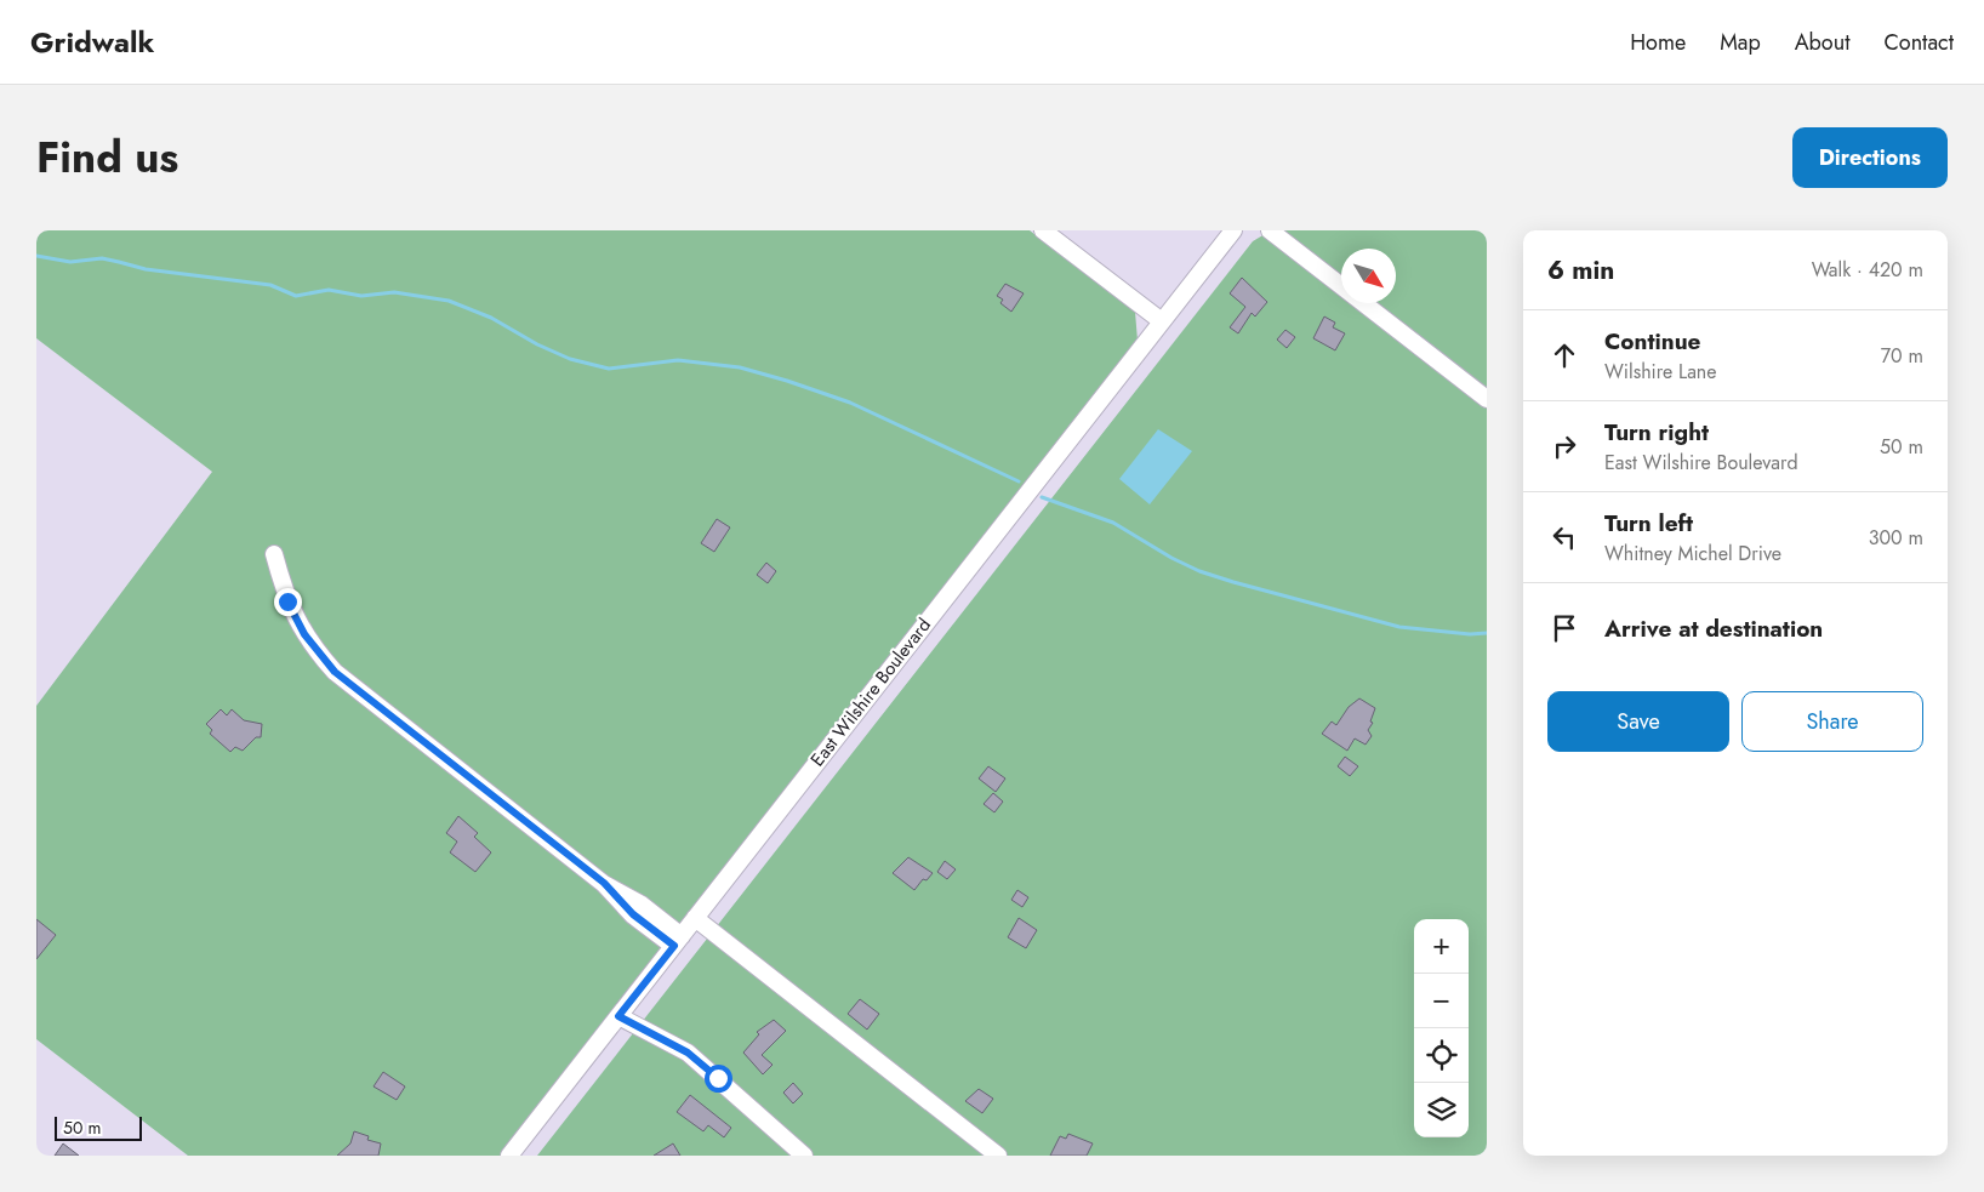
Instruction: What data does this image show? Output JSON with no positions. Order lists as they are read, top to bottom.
{
  "streets": {
    "street": ["East Wilshire Boulevard"]
  },
  "scale_bar": "50 m",
  "north": "bottom right",
  "page": {
    "header": "Gridwalk",
    "nav": [
      "Home",
      "Map",
      "About",
      "Contact"
    ],
    "title": "Find us",
    "buttons": [
      "Directions",
      ["Save", "Share"]
    ],
    "heading": ["6 min", "Walk · 420 m"],
    "list": [
      ["Continue", "Wilshire Lane", "70 m"],
      ["Turn right", "East Wilshire Boulevard", "50 m"],
      ["Turn left", "Whitney Michel Drive", "300 m"],
      "Arrive at destination"
    ],
    "map_buttons": ["+", "−"],
    "scale": "50 m"
  }
}
